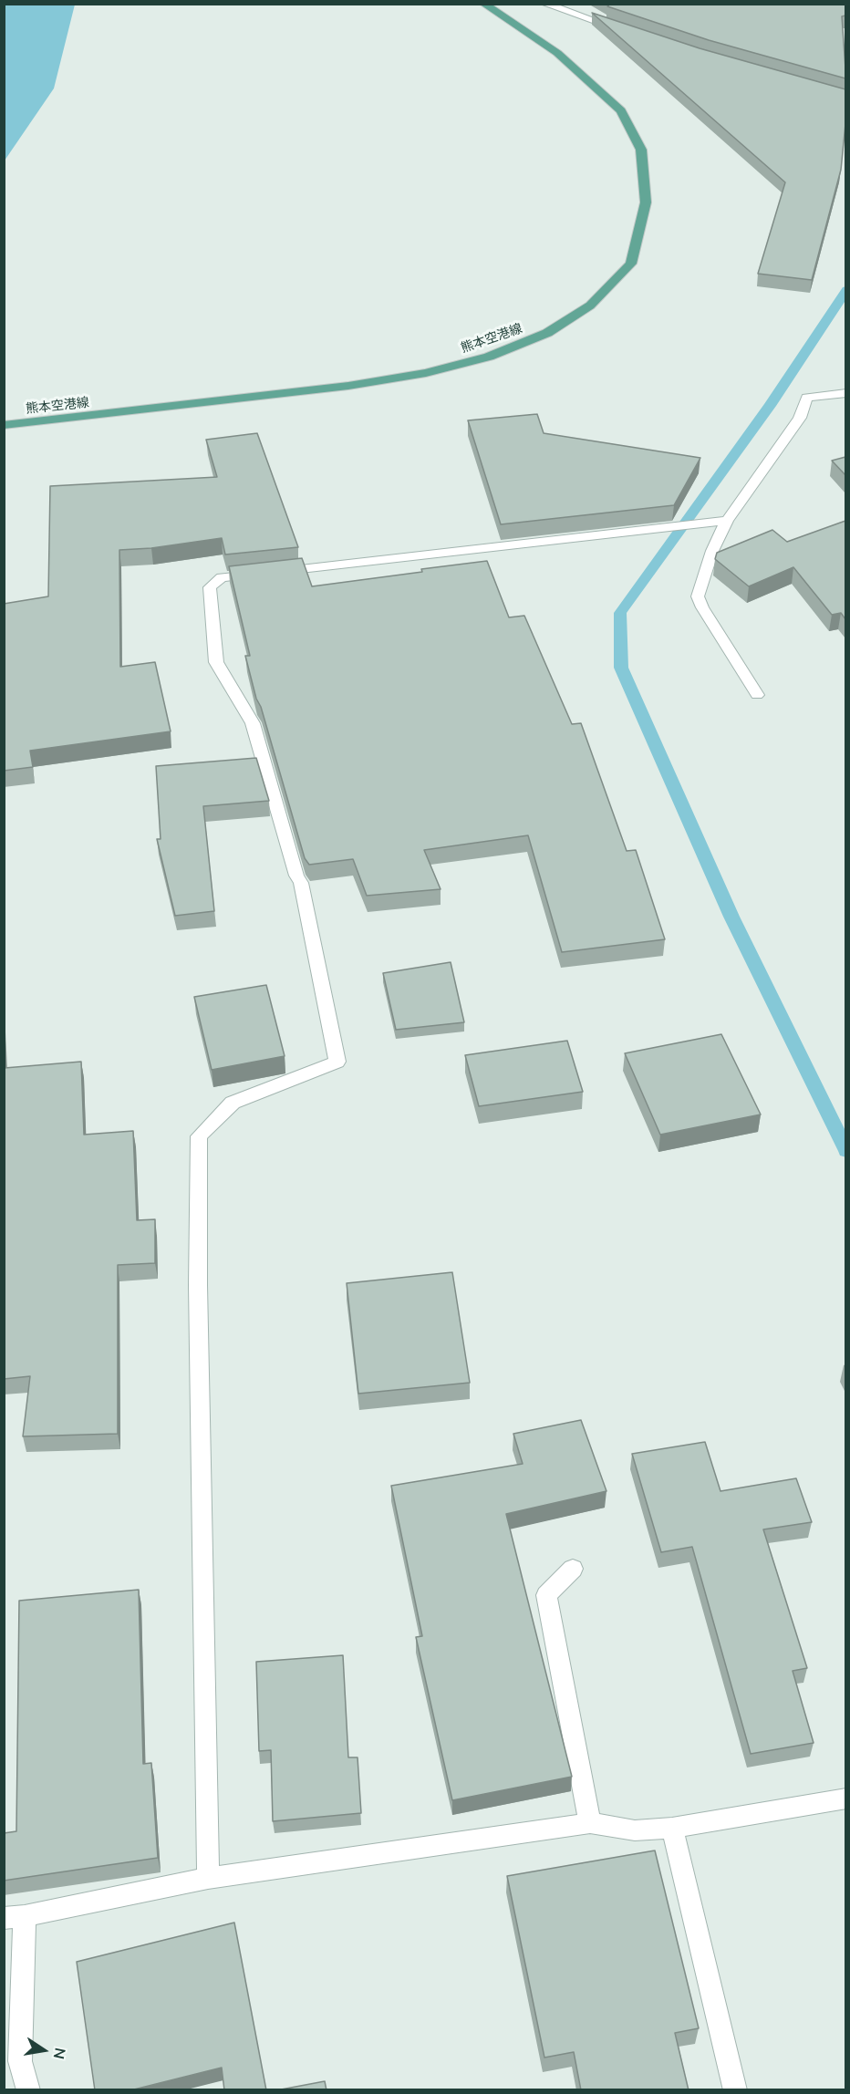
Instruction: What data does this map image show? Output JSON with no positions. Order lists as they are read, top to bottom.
{
  "streets": {
    "main road": ["熊本空港線"]
  },
  "north": "right"
}
